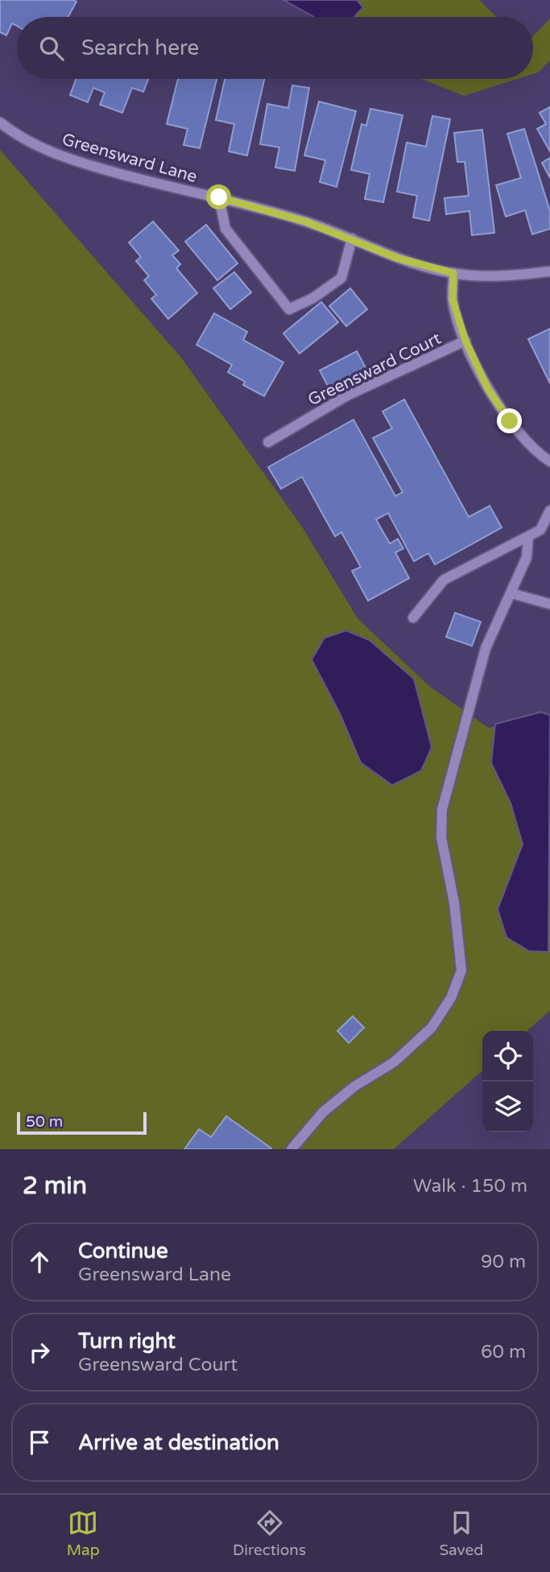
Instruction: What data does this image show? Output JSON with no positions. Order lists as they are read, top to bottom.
{
  "streets": {
    "street": ["Greensward Lane", "Greensward Court"]
  },
  "crossings": [
    ["Greensward Lane", "Greensward Court"]
  ],
  "scale_bar": "50 m",
  "page": {
    "search": "Search here",
    "scale": "50 m",
    "heading": ["2 min", "Walk · 150 m"],
    "list": [
      ["Continue", "Greensward Lane", "90 m"],
      ["Turn right", "Greensward Court", "60 m"],
      "Arrive at destination"
    ],
    "nav": ["Map", "Directions", "Saved"]
  }
}
